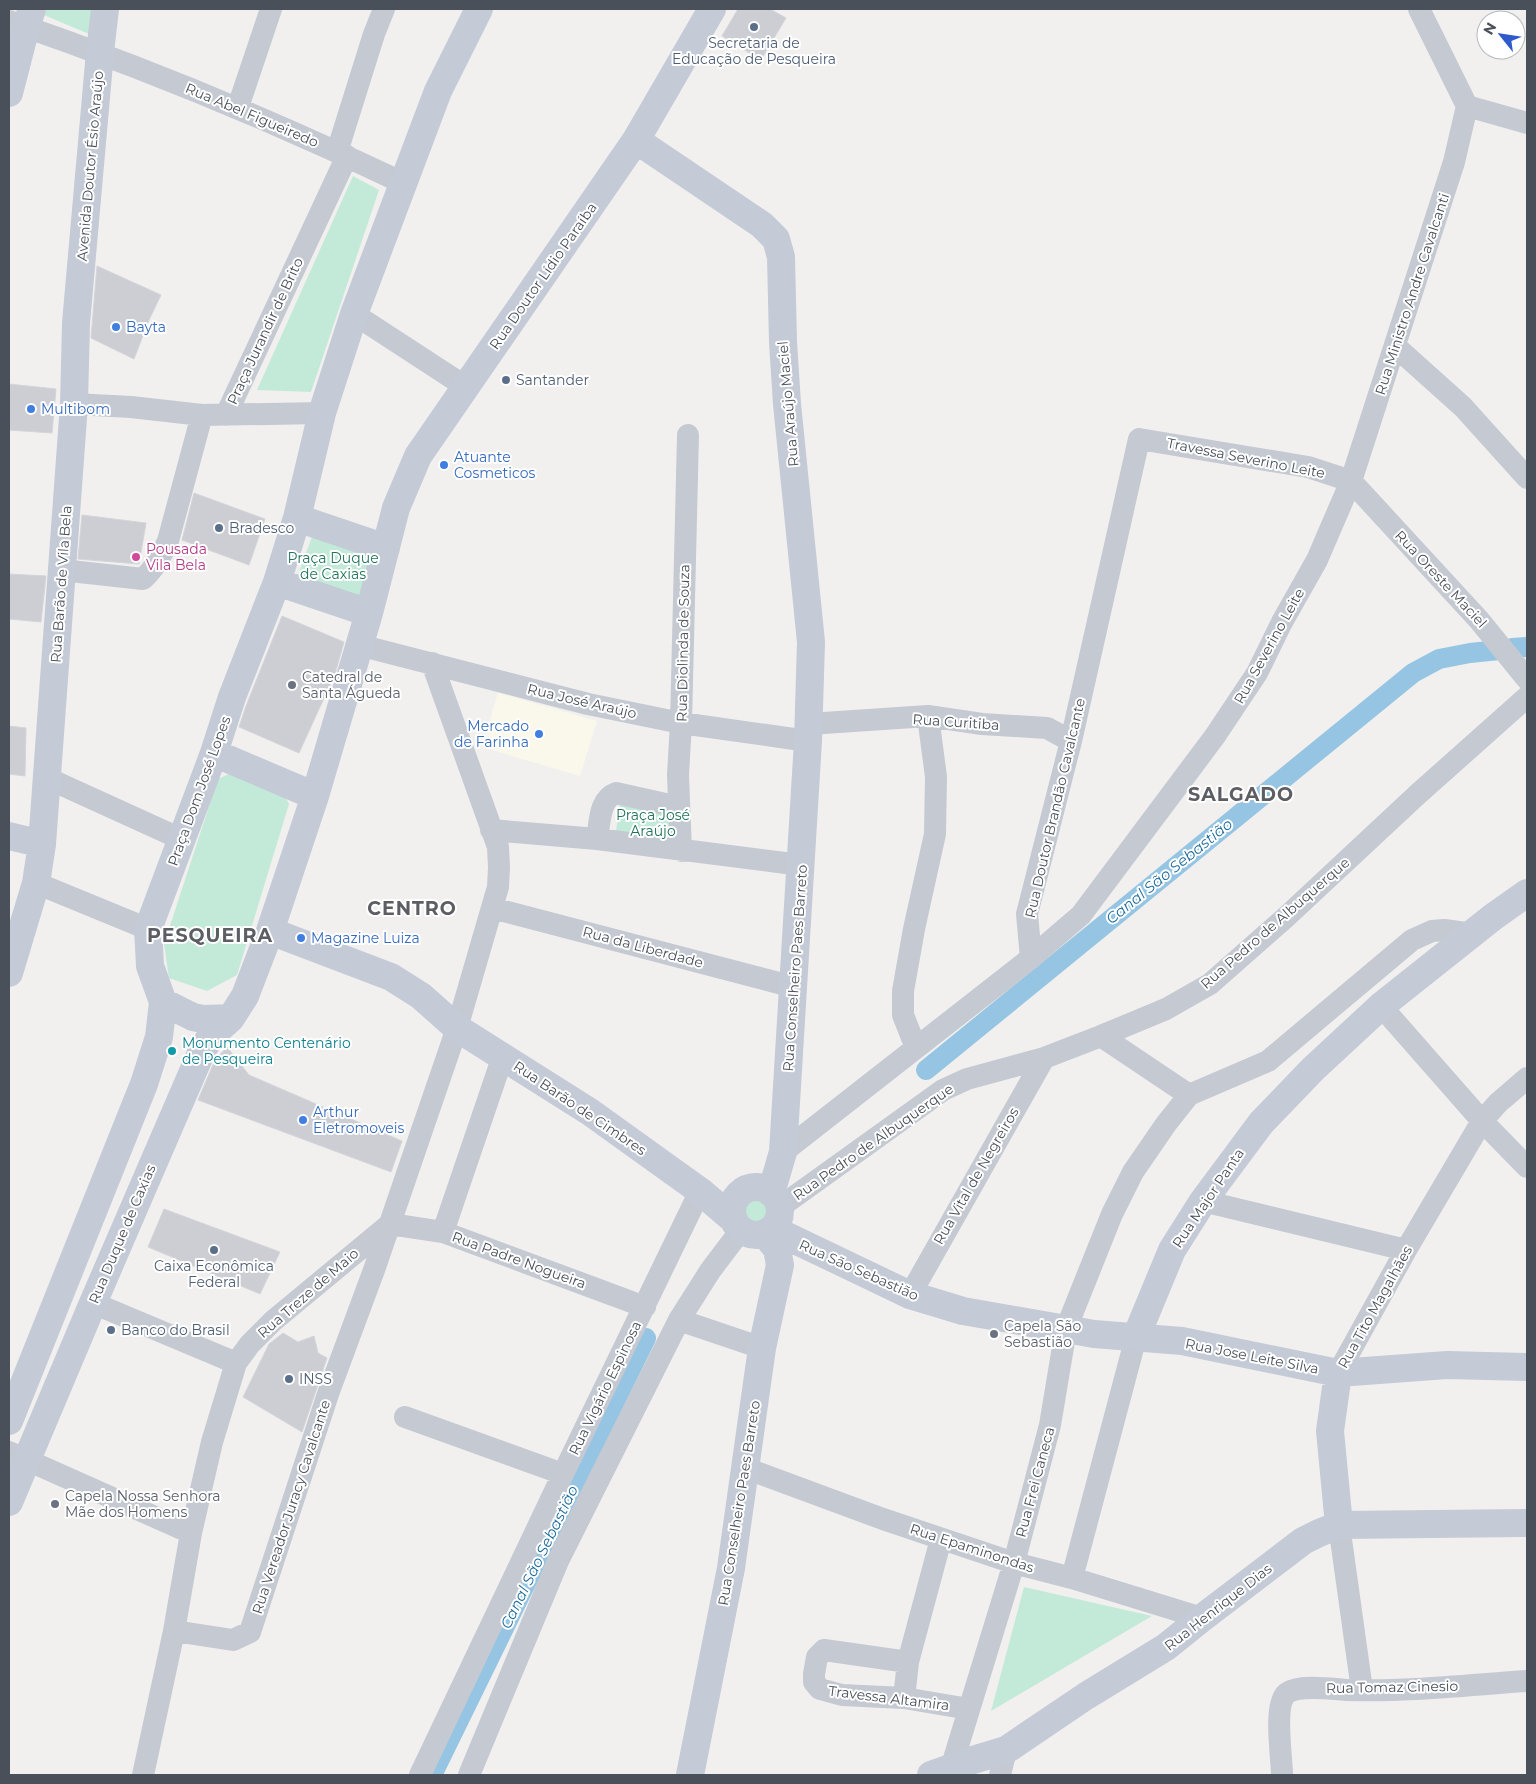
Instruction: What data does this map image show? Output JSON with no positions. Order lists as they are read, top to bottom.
{
  "streets": {
    "main road": [
      "Avenida Doutor Ésio Araújo",
      "Rua Doutor Lídio Paraíba",
      "Rua Araújo Maciel",
      "Rua Barão de Vila Bela",
      "Praça Dom José Lopes",
      "Rua Conselheiro Paes Barreto",
      "Rua Barão de Cimbres",
      "Rua Major Panta",
      "Rua Duque de Caxias",
      "Rua São Sebastião",
      "Rua Tito Magalhães",
      "Rua Jose Leite Silva",
      "Rua Henrique Dias"
    ],
    "street": [
      "Rua Abel Figueiredo",
      "Rua Ministro Andre Cavalcanti",
      "Praça Jurandir de Brito",
      "Travessa Severino Leite",
      "Rua Oreste Maciel",
      "Rua Diolinda de Souza",
      "Rua Severino Leite",
      "Rua José Araújo",
      "Rua Curitiba",
      "Rua Doutor Brandão Cavalcante",
      "Rua Pedro de Albuquerque",
      "Rua da Liberdade",
      "Rua Vital de Negreiros",
      "Rua Padre Nogueira",
      "Rua Treze de Maio",
      "Rua Vigário Espinosa",
      "Rua Frei Caneca",
      "Rua Vereador Juracy Cavalcante",
      "Rua Epaminondas",
      "Rua Tomaz Cinesio",
      "Travessa Altamira"
    ]
  },
  "crossings": [
    ["Rua Abel Figueiredo", "Avenida Doutor Ésio Araújo"],
    ["Rua Abel Figueiredo", "Praça Jurandir de Brito"],
    ["Avenida Doutor Ésio Araújo", "Rua Barão de Vila Bela"],
    ["Rua Doutor Lídio Paraíba", "Rua Araújo Maciel"],
    ["Rua Ministro Andre Cavalcanti", "Travessa Severino Leite"],
    ["Rua Ministro Andre Cavalcanti", "Rua Oreste Maciel"],
    ["Rua Ministro Andre Cavalcanti", "Rua Severino Leite"],
    ["Praça Jurandir de Brito", "Praça Dom José Lopes"],
    ["Rua Araújo Maciel", "Rua José Araújo"],
    ["Rua Araújo Maciel", "Rua Curitiba"],
    ["Rua Araújo Maciel", "Rua Conselheiro Paes Barreto"],
    ["Travessa Severino Leite", "Rua Oreste Maciel"],
    ["Travessa Severino Leite", "Rua Severino Leite"],
    ["Travessa Severino Leite", "Rua Doutor Brandão Cavalcante"],
    ["Rua Oreste Maciel", "Rua Severino Leite"],
    ["Rua Diolinda de Souza", "Rua José Araújo"],
    ["Rua Severino Leite", "Rua Doutor Brandão Cavalcante"],
    ["Rua José Araújo", "Rua Curitiba"],
    ["Rua José Araújo", "Rua Conselheiro Paes Barreto"],
    ["Rua José Araújo", "Rua Vereador Juracy Cavalcante"],
    ["Rua Curitiba", "Rua Doutor Brandão Cavalcante"],
    ["Rua Curitiba", "Rua Conselheiro Paes Barreto"],
    ["Rua Pedro de Albuquerque", "Rua Conselheiro Paes Barreto"],
    ["Rua Pedro de Albuquerque", "Rua Barão de Cimbres"],
    ["Rua Pedro de Albuquerque", "Rua Vital de Negreiros"],
    ["Rua Pedro de Albuquerque", "Rua São Sebastião"],
    ["Rua da Liberdade", "Rua Conselheiro Paes Barreto"],
    ["Rua da Liberdade", "Rua Vereador Juracy Cavalcante"],
    ["Rua Conselheiro Paes Barreto", "Rua Barão de Cimbres"],
    ["Rua Conselheiro Paes Barreto", "Rua São Sebastião"],
    ["Rua Conselheiro Paes Barreto", "Rua Epaminondas"],
    ["Rua Barão de Cimbres", "Rua São Sebastião"],
    ["Rua Barão de Cimbres", "Rua Vigário Espinosa"],
    ["Rua Barão de Cimbres", "Rua Vereador Juracy Cavalcante"],
    ["Rua Vital de Negreiros", "Rua São Sebastião"],
    ["Rua Major Panta", "Rua Jose Leite Silva"],
    ["Rua Major Panta", "Rua Epaminondas"],
    ["Rua Padre Nogueira", "Rua Treze de Maio"],
    ["Rua Padre Nogueira", "Rua Vigário Espinosa"],
    ["Rua Padre Nogueira", "Rua Vereador Juracy Cavalcante"],
    ["Rua São Sebastião", "Rua Jose Leite Silva"],
    ["Rua São Sebastião", "Rua Vigário Espinosa"],
    ["Rua São Sebastião", "Rua Frei Caneca"],
    ["Rua Treze de Maio", "Rua Vereador Juracy Cavalcante"],
    ["Rua Tito Magalhães", "Rua Jose Leite Silva"],
    ["Rua Tito Magalhães", "Rua Henrique Dias"],
    ["Rua Tito Magalhães", "Rua Tomaz Cinesio"],
    ["Rua Jose Leite Silva", "Rua Frei Caneca"],
    ["Rua Frei Caneca", "Rua Epaminondas"],
    ["Rua Frei Caneca", "Rua Henrique Dias"],
    ["Rua Frei Caneca", "Travessa Altamira"],
    ["Rua Epaminondas", "Rua Henrique Dias"]
  ],
  "districts": ["SALGADO", "CENTRO", "PESQUEIRA"],
  "water": ["Canal São Sebastião"],
  "parks": ["Praça Duque de Caxias", "Praça José Araújo"],
  "places": [
    "Secretaria de Educação de Pesqueira",
    "Bayta",
    "Santander",
    "Multibom",
    "Atuante Cosmeticos",
    "Bradesco",
    "Pousada Vila Bela",
    "Catedral de Santa Águeda",
    "Mercado de Farinha",
    "Magazine Luiza",
    "Monumento Centenário de Pesqueira",
    "Arthur Eletromoveis",
    "Caixa Econômica Federal",
    "Banco do Brasil",
    "Capela São Sebastião",
    "INSS",
    "Capela Nossa Senhora Mãe dos Homens"
  ],
  "north": "top left"
}
